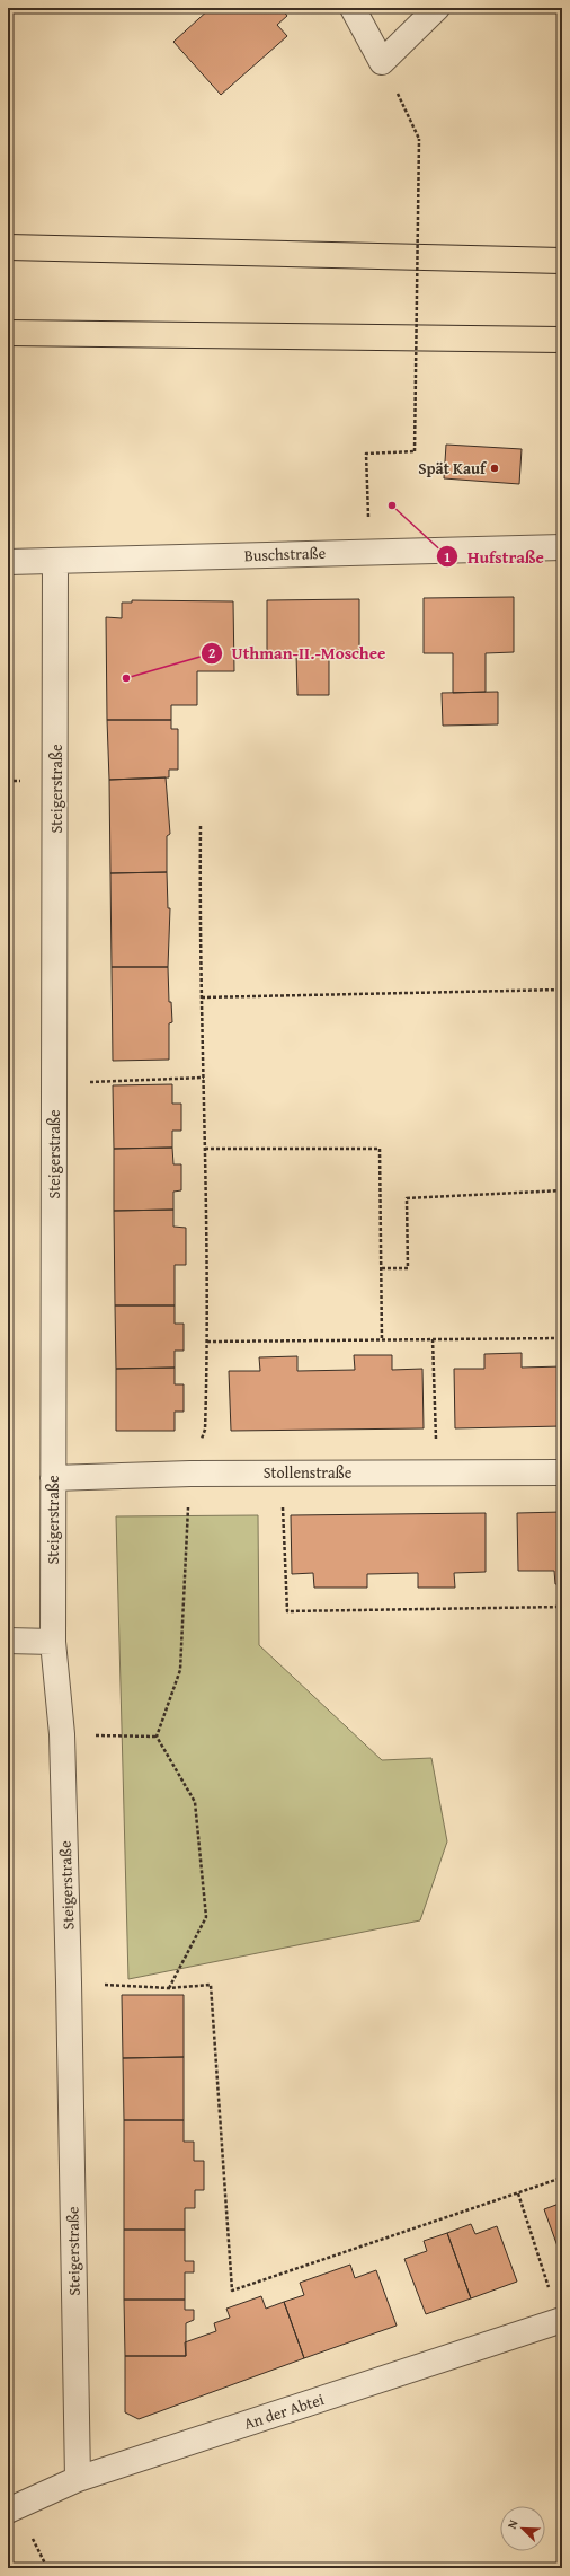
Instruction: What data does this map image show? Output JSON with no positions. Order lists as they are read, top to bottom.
{
  "streets": {
    "street": [
      "Buschstraße",
      "Steigerstraße",
      "Stollenstraße",
      "An der Abtei"
    ]
  },
  "crossings": [
    ["Buschstraße", "Steigerstraße"],
    ["Steigerstraße", "Stollenstraße"],
    ["Steigerstraße", "An der Abtei"]
  ],
  "places": ["Spät Kauf", "Hufstraße", "Uthman-II.-Moschee"],
  "north": "top left"
}
